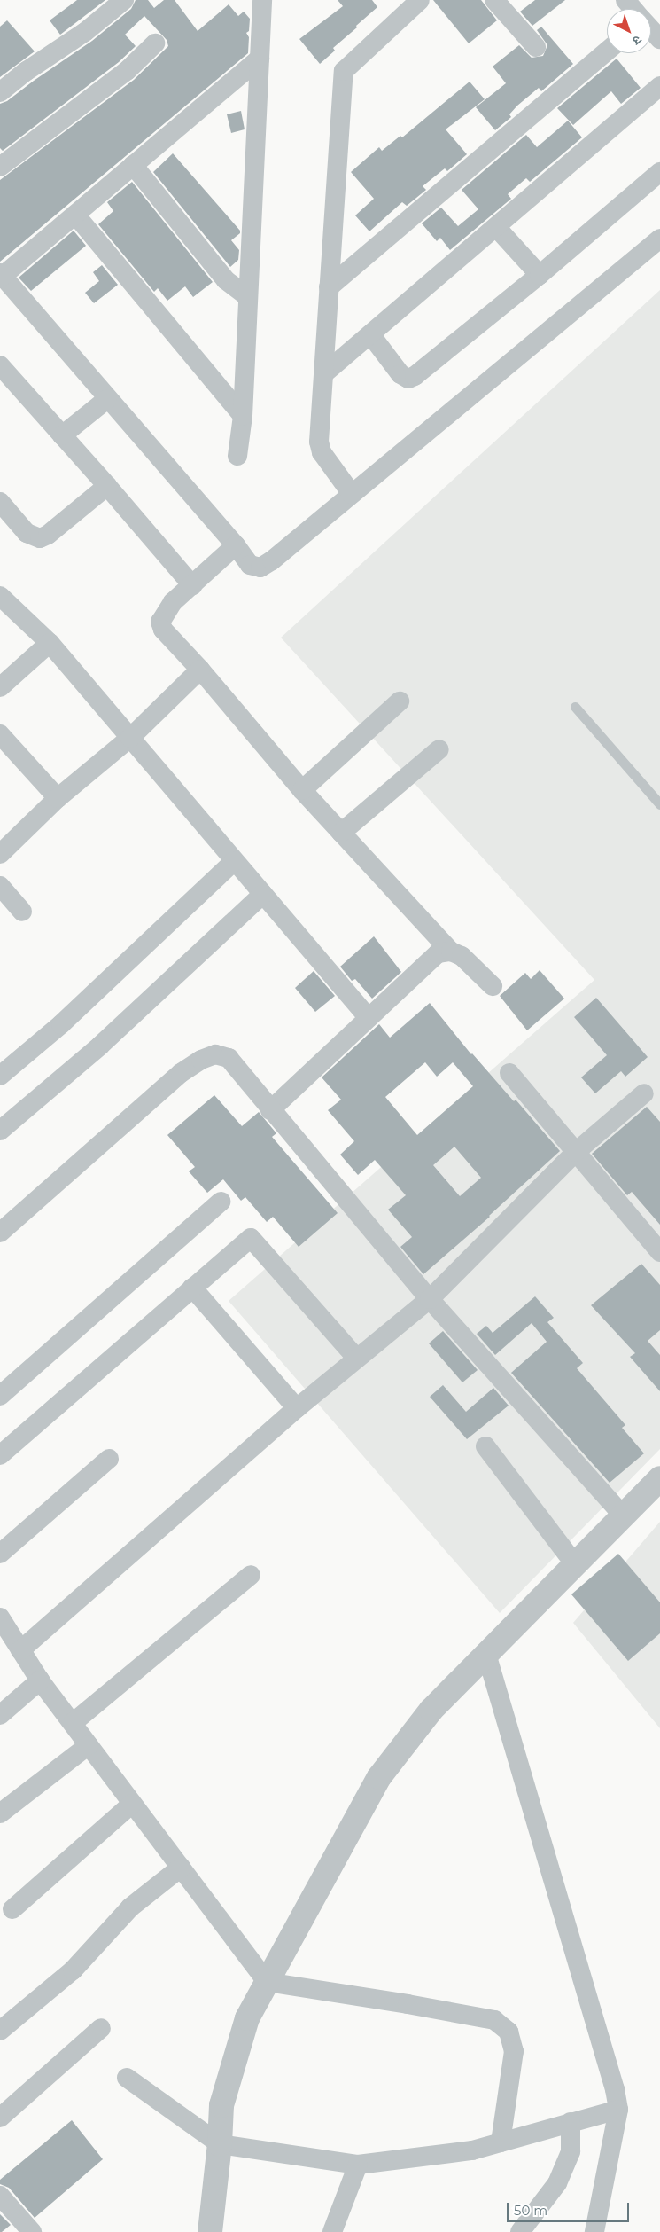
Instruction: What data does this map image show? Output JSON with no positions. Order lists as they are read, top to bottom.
{
  "scale_bar": "50 m",
  "north": "bottom right"
}
